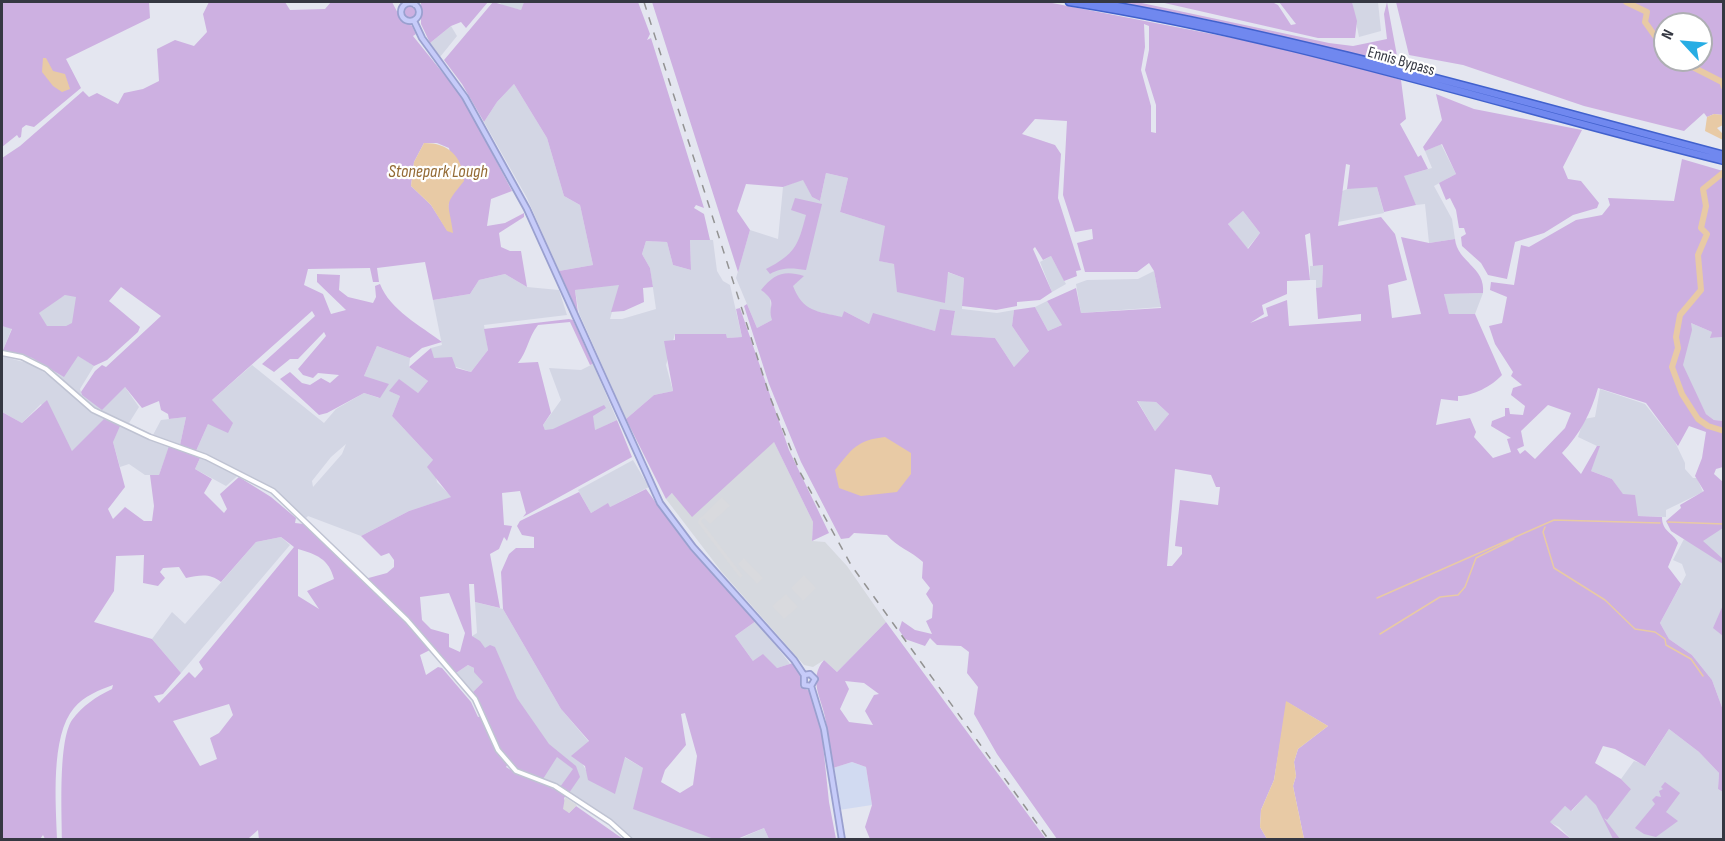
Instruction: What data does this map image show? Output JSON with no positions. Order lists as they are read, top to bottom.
{
  "streets": {
    "highway": ["Ennis Bypass"]
  },
  "water": ["Stonepark Lough"],
  "north": "top left"
}
